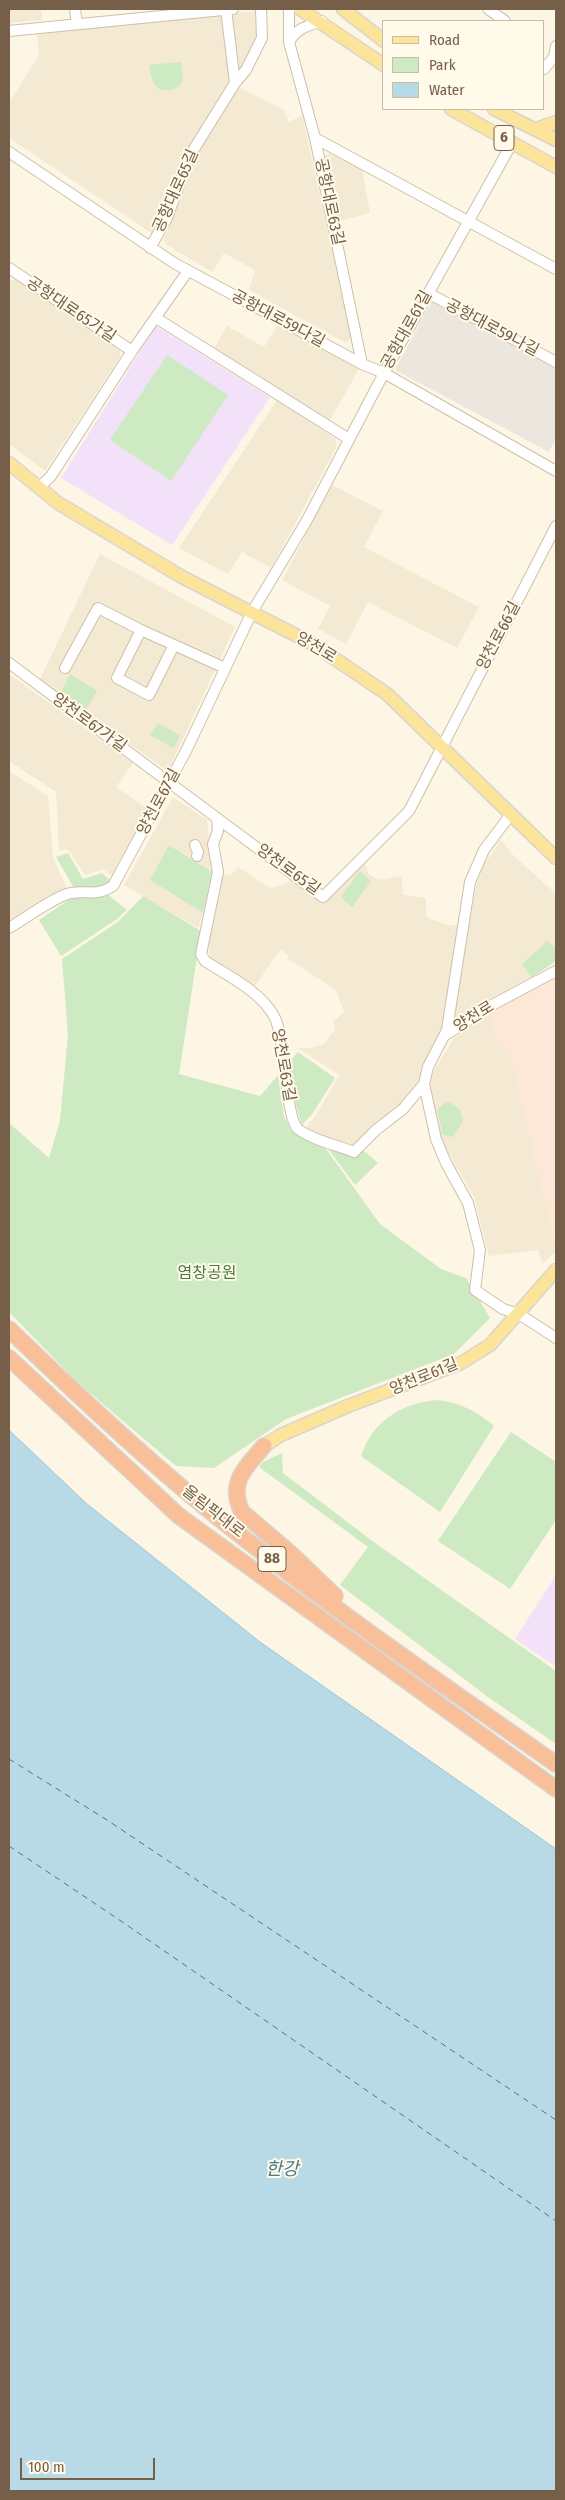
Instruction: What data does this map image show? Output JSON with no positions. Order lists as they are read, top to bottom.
{
  "streets": {
    "highway": ["올림픽대로", "88"],
    "main road": ["6", "양천로", "양천로61길"],
    "street": [
      "공항대로65길",
      "공항대로63길",
      "공항대로65가길",
      "공항대로59다길",
      "공항대로59나길",
      "공항대로61길",
      "양천로66길",
      "양천로67가길",
      "양천로67길",
      "양천로65길",
      "양천로63길"
    ]
  },
  "crossings": [
    ["6", "공항대로61길"],
    ["공항대로65길", "공항대로59다길"],
    ["공항대로63길", "공항대로59다길"],
    ["공항대로59다길", "공항대로61길"],
    ["공항대로59나길", "공항대로61길"],
    ["공항대로61길", "양천로"],
    ["공항대로61길", "양천로67길"],
    ["양천로66길", "양천로"],
    ["양천로66길", "양천로65길"],
    ["양천로", "양천로67길"],
    ["양천로", "양천로65길"],
    ["양천로", "양천로63길"],
    ["양천로67가길", "양천로67길"],
    ["양천로67가길", "양천로65길"],
    ["양천로67길", "양천로65길"],
    ["양천로65길", "양천로63길"],
    ["양천로63길", "양천로61길"]
  ],
  "water": ["한강"],
  "parks": ["염창공원"],
  "legend": ["Road", "Park", "Water"],
  "scale_bar": "100 m"
}
